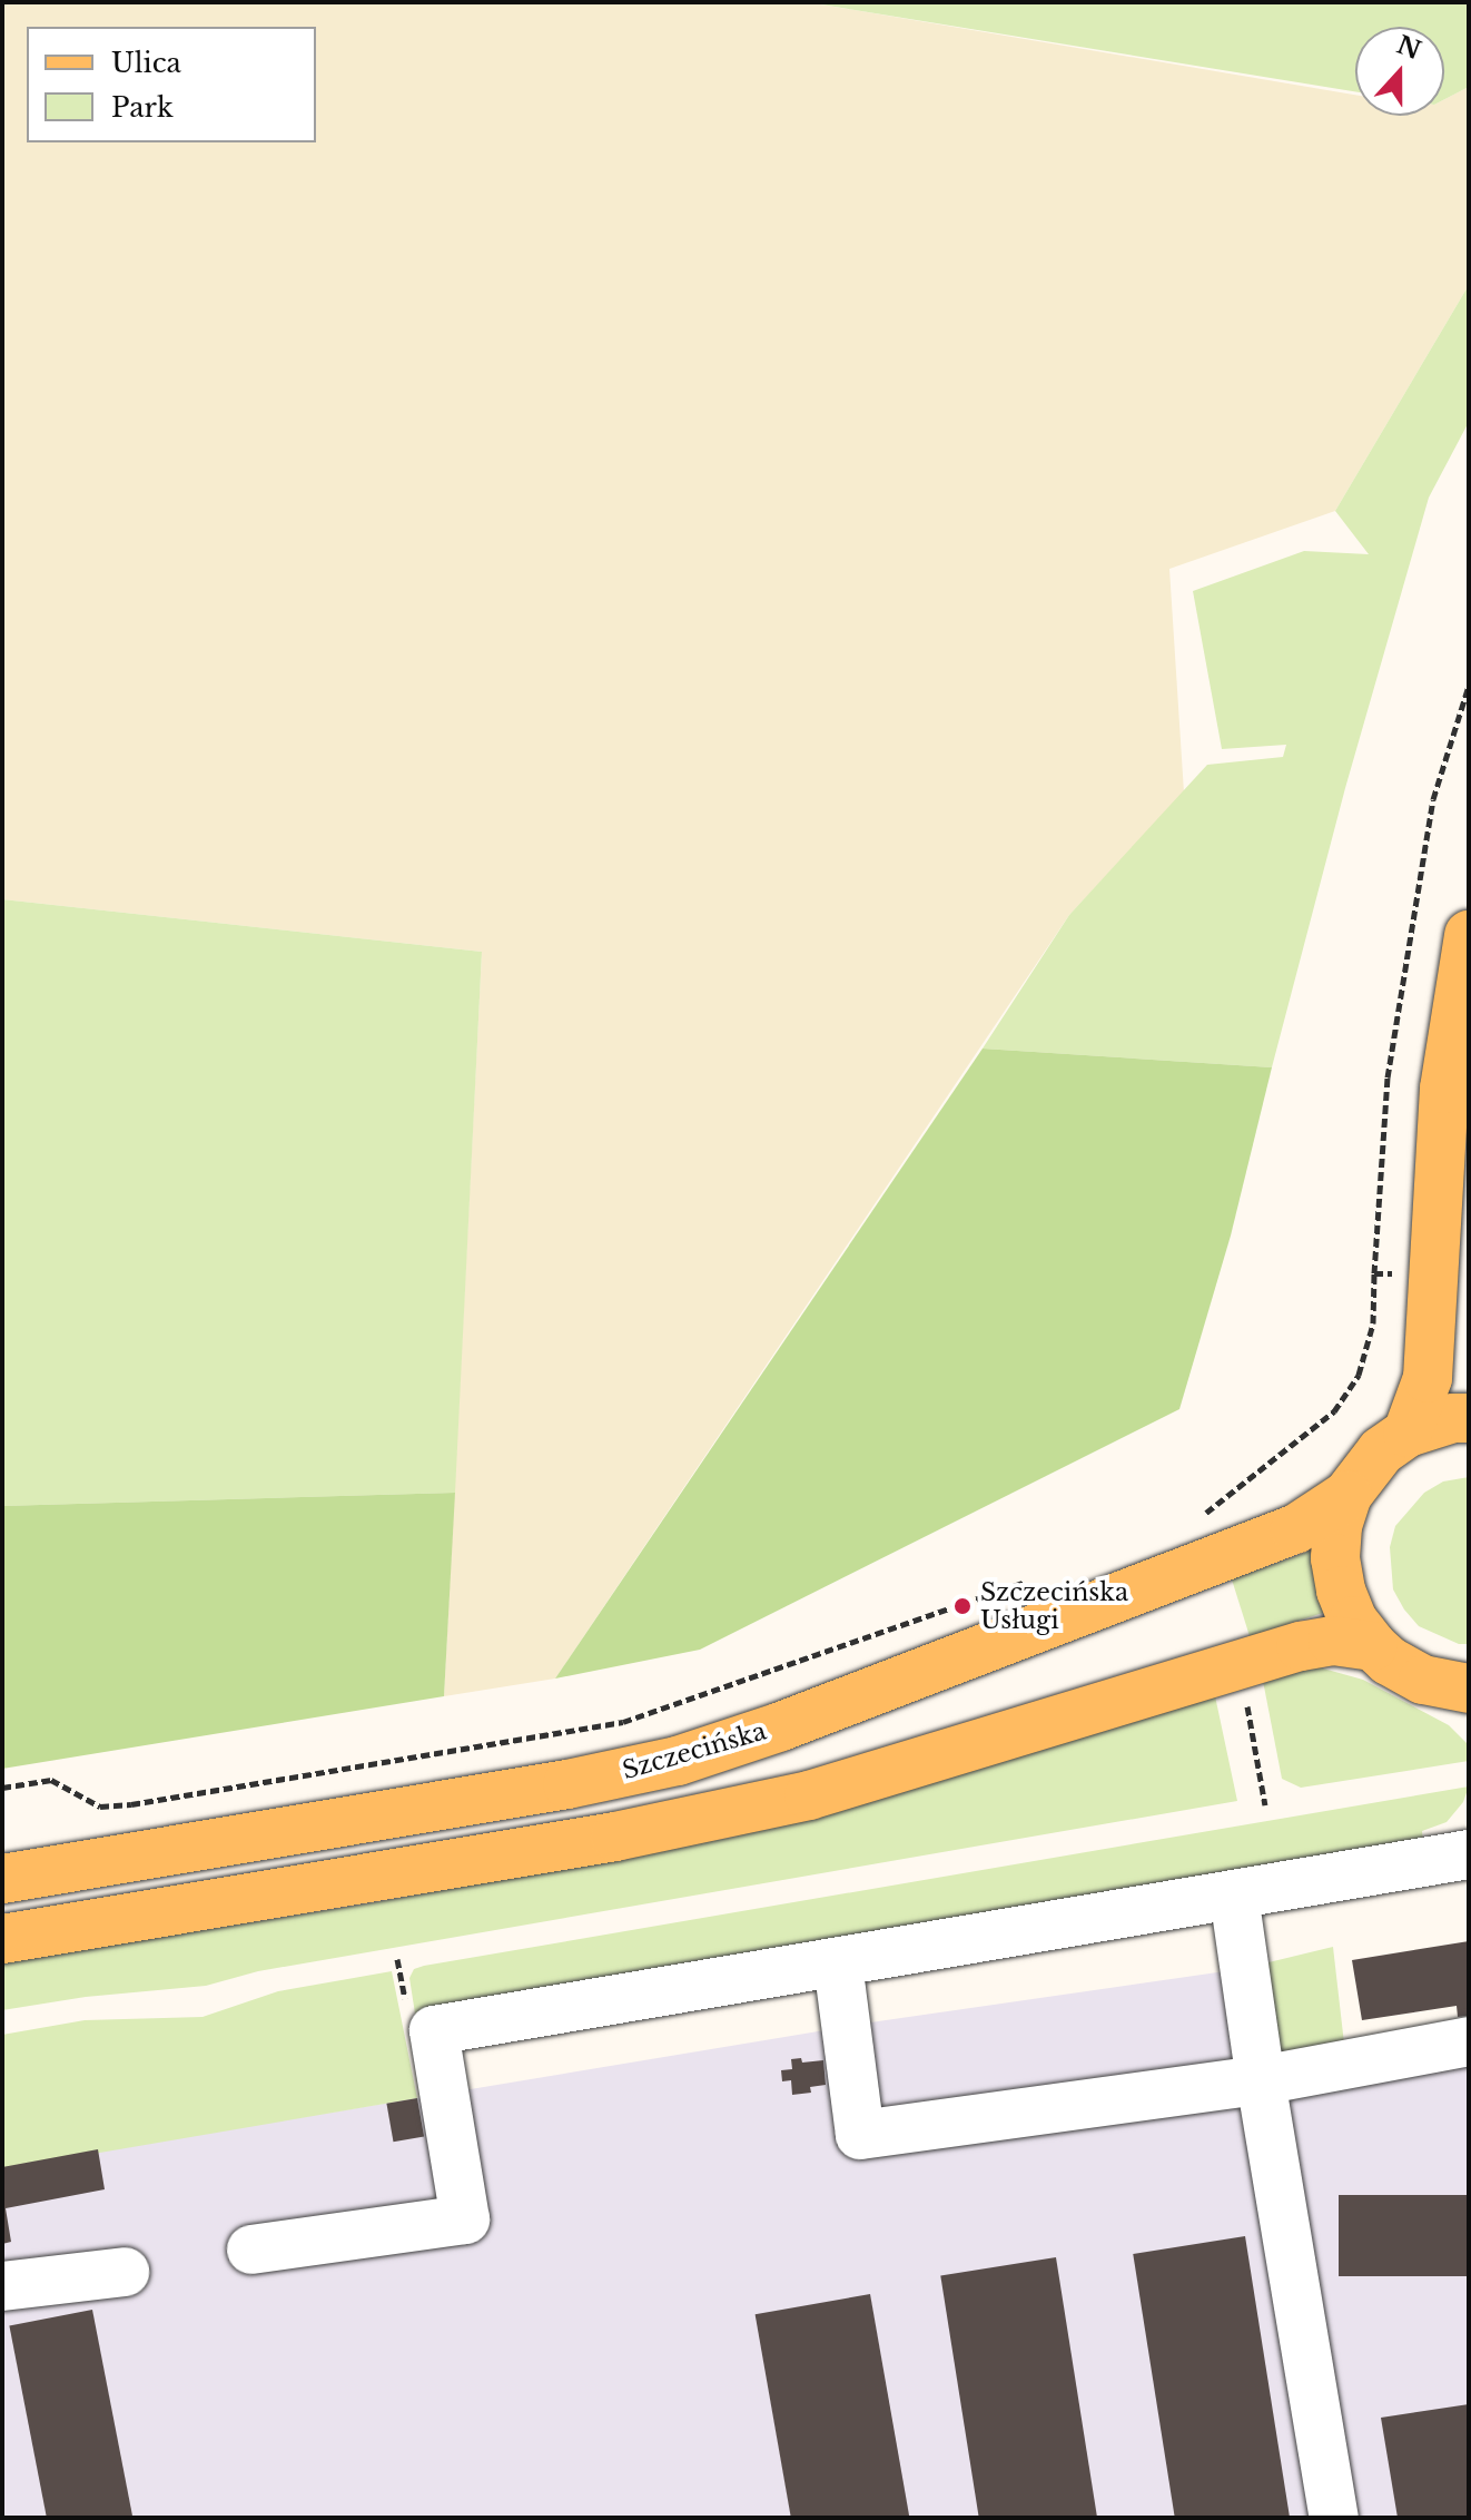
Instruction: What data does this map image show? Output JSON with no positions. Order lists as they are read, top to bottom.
{
  "streets": {
    "main road": ["Szczecińska"]
  },
  "places": ["Szczecińska Usługi"],
  "legend": ["Ulica", "Park"],
  "north": "top"
}
